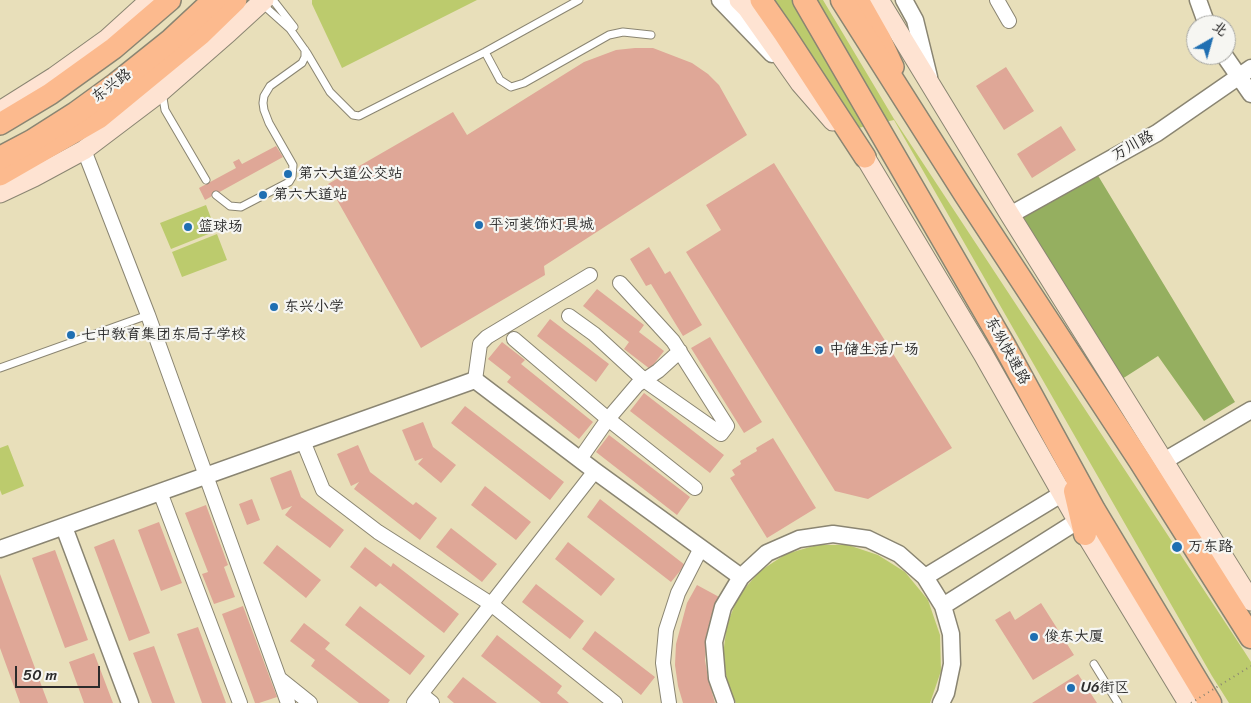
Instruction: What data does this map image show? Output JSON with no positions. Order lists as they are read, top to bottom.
{
  "streets": {
    "highway": ["东兴路", "东纵快速路"],
    "street": ["万川路"]
  },
  "places": [
    "第六大道公交站",
    "第六大道站",
    "平河装饰灯具城",
    "篮球场",
    "东兴小学",
    "七中教育集团东局子学校",
    "中储生活广场",
    "万东路",
    "俊东大厦",
    "U6街区"
  ],
  "scale_bar": "50 m",
  "north": "top right"
}
